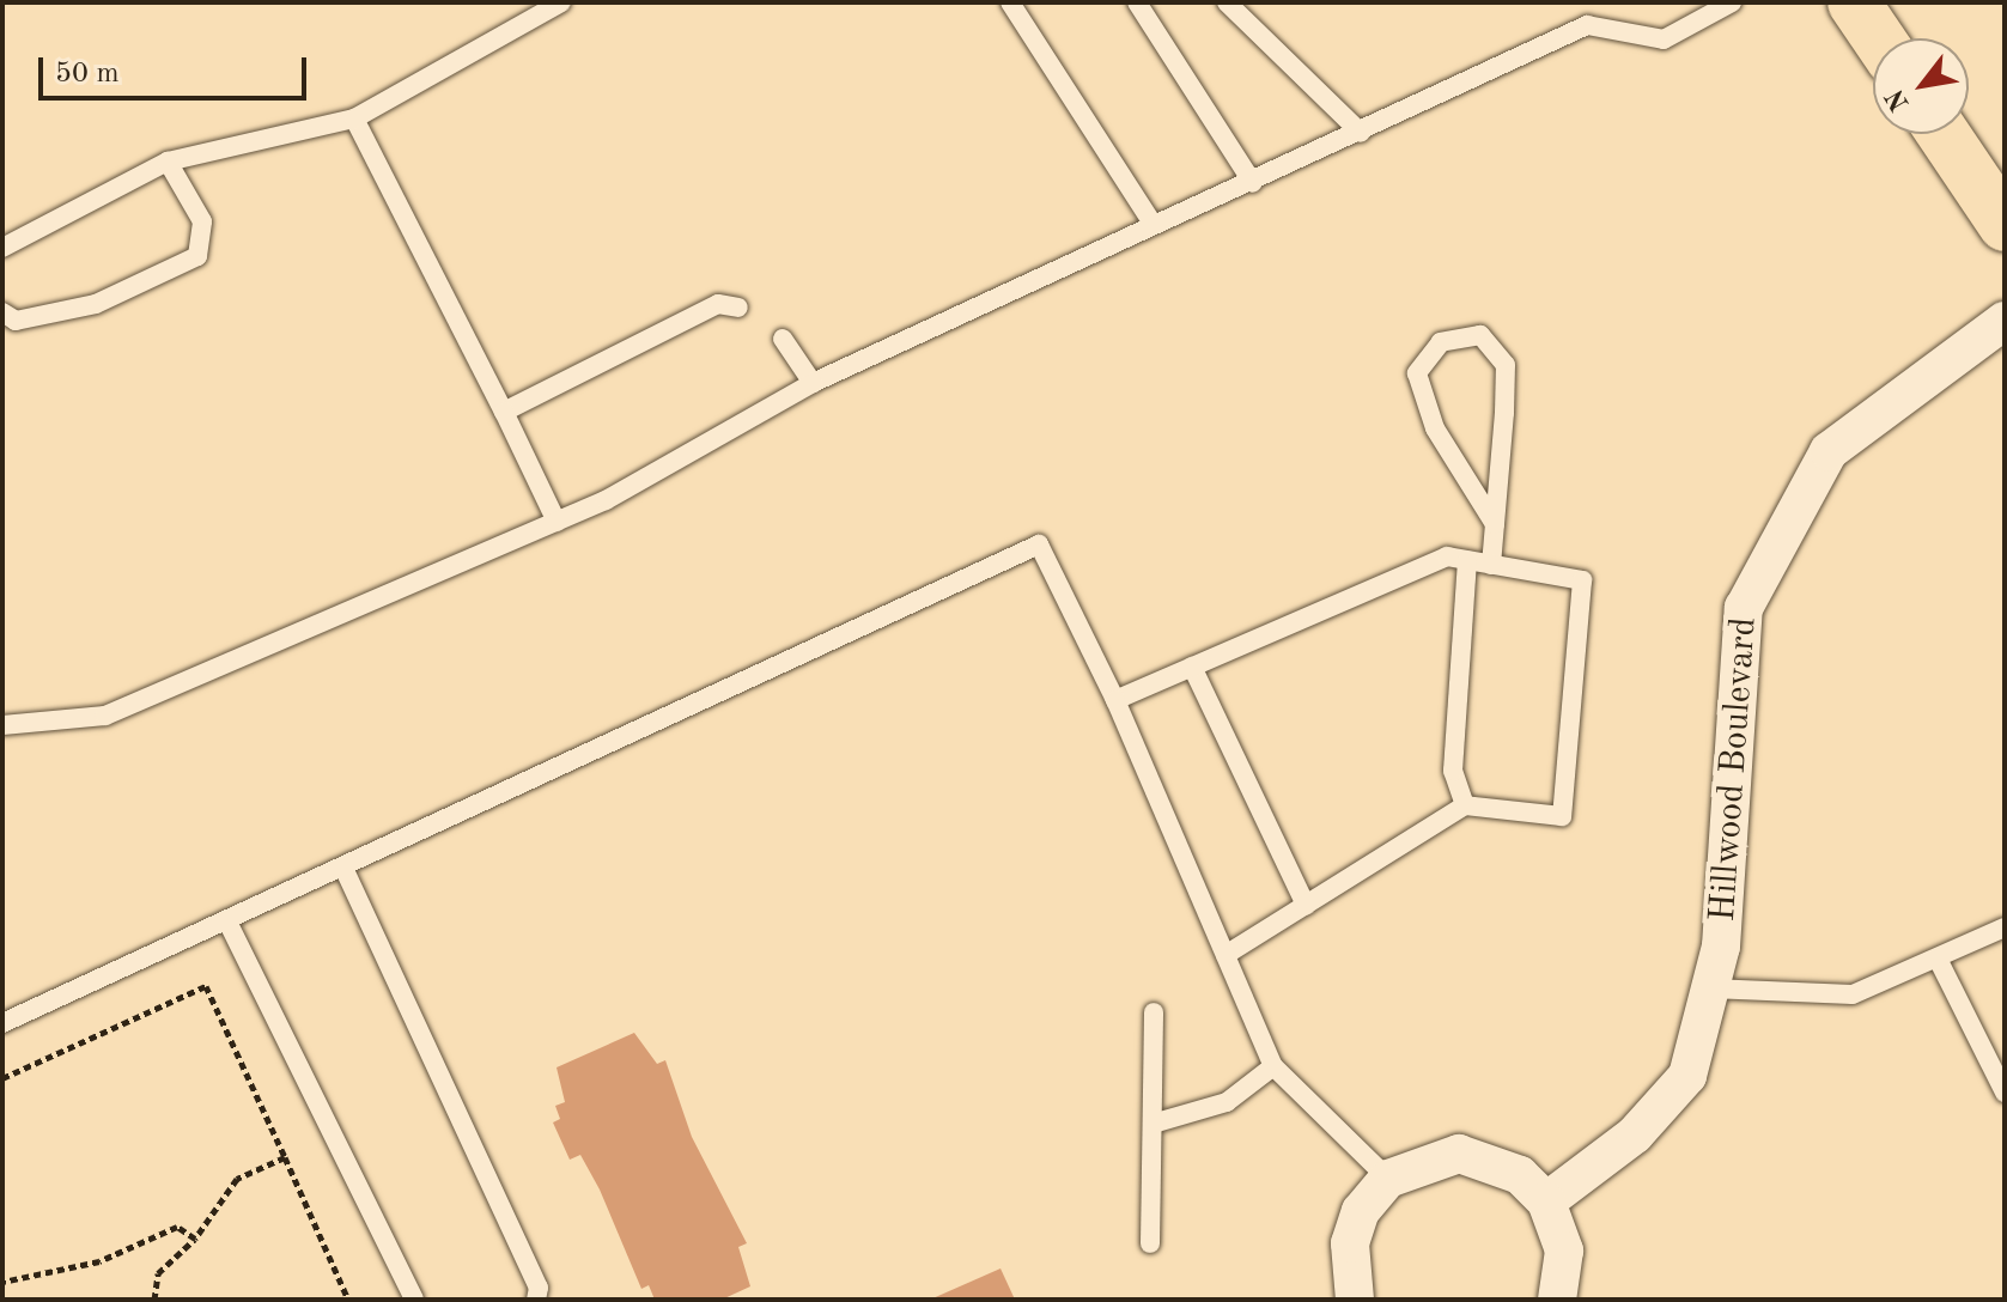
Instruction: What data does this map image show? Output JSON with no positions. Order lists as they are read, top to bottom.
{
  "streets": {
    "street": ["Hillwood Boulevard"]
  },
  "scale_bar": "50 m",
  "north": "bottom left"
}
